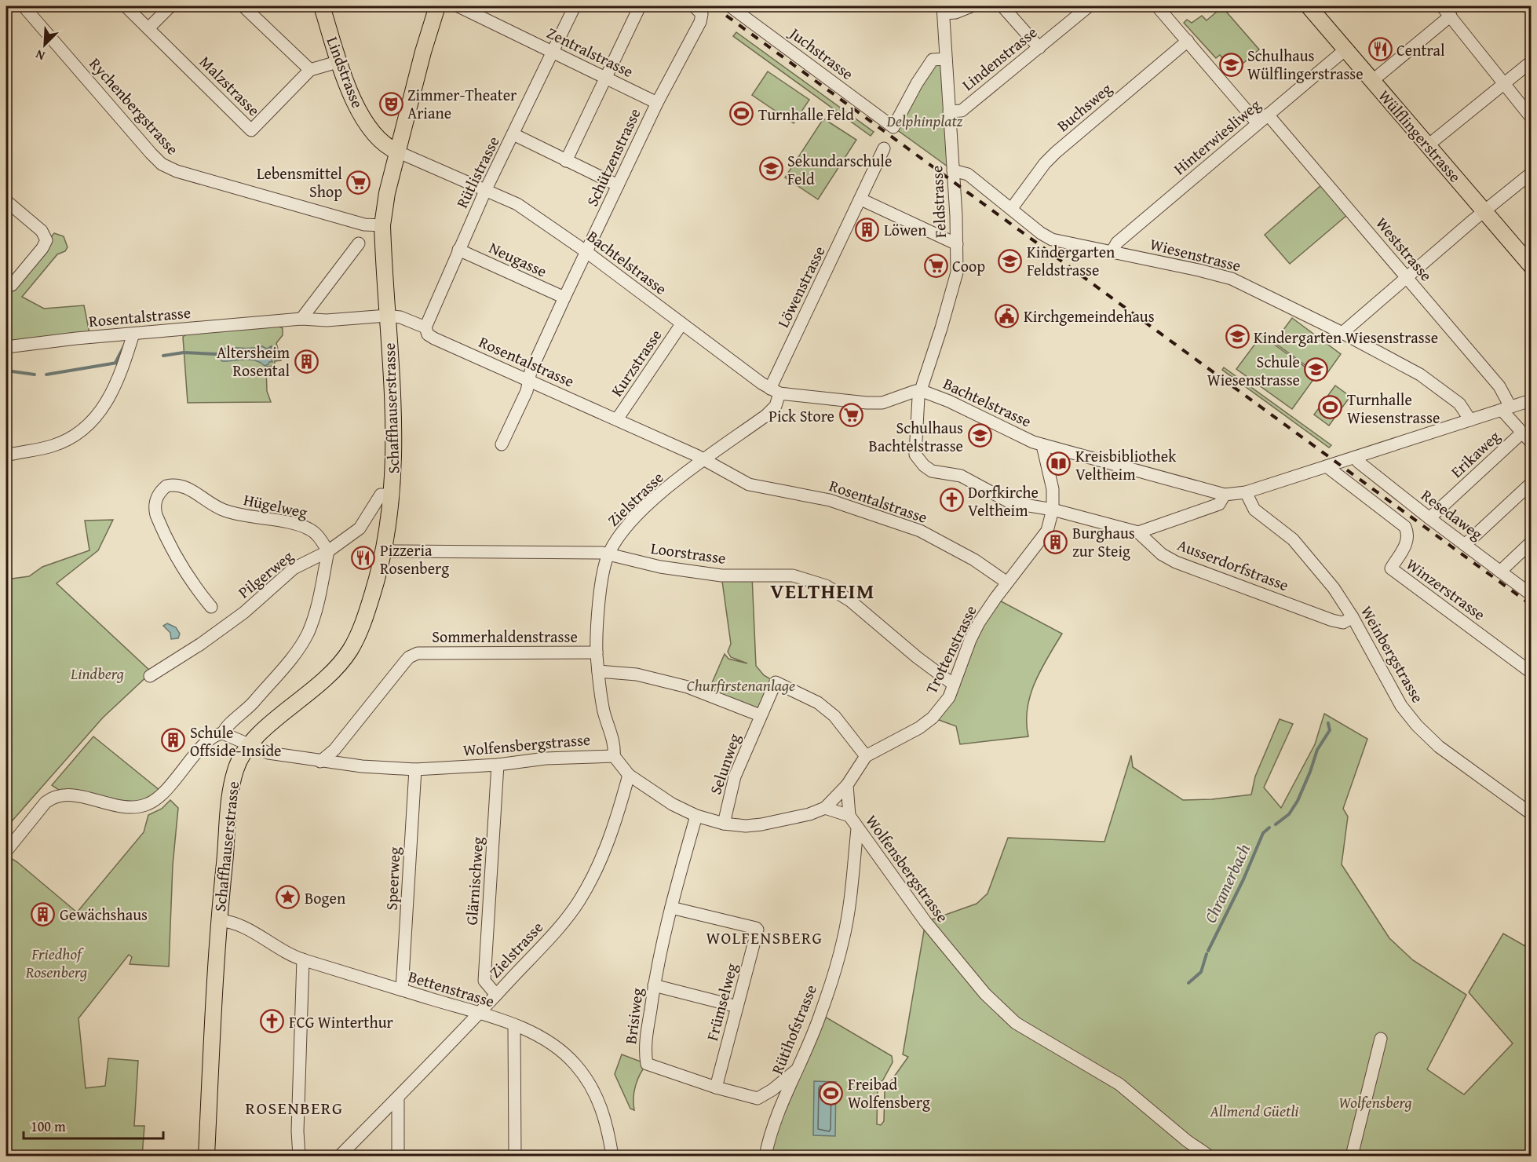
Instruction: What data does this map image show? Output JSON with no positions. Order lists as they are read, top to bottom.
{
  "streets": {
    "main road": ["Lindstrasse", "Wülflingerstrasse", "Schaffhauserstrasse"],
    "street": [
      "Zentralstrasse",
      "Juchstrasse",
      "Lindenstrasse",
      "Malzstrasse",
      "Rychenbergstrasse",
      "Buchsweg",
      "Hinterwiesliweg",
      "Schützenstrasse",
      "Rütlistrasse",
      "Feldstrasse",
      "Weststrasse",
      "Wiesenstrasse",
      "Neugasse",
      "Bachtelstrasse",
      "Löwenstrasse",
      "Rosentalstrasse",
      "Kurzstrasse",
      "Erikaweg",
      "Zielstrasse",
      "Hügelweg",
      "Resedaweg",
      "Loorstrasse",
      "Ausserdorfstrasse",
      "Pilgerweg",
      "Winzerstrasse",
      "Sommerhaldenstrasse",
      "Trottenstrasse",
      "Weinbergstrasse",
      "Wolfensbergstrasse",
      "Selunweg",
      "Speerweg",
      "Glärnischweg",
      "Bettenstrasse",
      "Frümselweg",
      "Brisiweg",
      "Rütihofstrasse"
    ]
  },
  "crossings": [
    ["Zentralstrasse", "Schützenstrasse"],
    ["Zentralstrasse", "Rütlistrasse"],
    ["Juchstrasse", "Feldstrasse"],
    ["Lindenstrasse", "Feldstrasse"],
    ["Lindstrasse", "Bachtelstrasse"],
    ["Lindstrasse", "Schaffhauserstrasse"],
    ["Rychenbergstrasse", "Schaffhauserstrasse"],
    ["Buchsweg", "Wiesenstrasse"],
    ["Wülflingerstrasse", "Hinterwiesliweg"],
    ["Hinterwiesliweg", "Weststrasse"],
    ["Hinterwiesliweg", "Wiesenstrasse"],
    ["Schützenstrasse", "Neugasse"],
    ["Schützenstrasse", "Bachtelstrasse"],
    ["Schützenstrasse", "Rosentalstrasse"],
    ["Rütlistrasse", "Neugasse"],
    ["Rütlistrasse", "Bachtelstrasse"],
    ["Rütlistrasse", "Rosentalstrasse"],
    ["Feldstrasse", "Wiesenstrasse"],
    ["Feldstrasse", "Bachtelstrasse"],
    ["Feldstrasse", "Ausserdorfstrasse"],
    ["Feldstrasse", "Trottenstrasse"],
    ["Weststrasse", "Bachtelstrasse"],
    ["Weststrasse", "Erikaweg"],
    ["Wiesenstrasse", "Bachtelstrasse"],
    ["Bachtelstrasse", "Löwenstrasse"],
    ["Bachtelstrasse", "Kurzstrasse"],
    ["Bachtelstrasse", "Schaffhauserstrasse"],
    ["Bachtelstrasse", "Zielstrasse"],
    ["Bachtelstrasse", "Resedaweg"],
    ["Bachtelstrasse", "Winzerstrasse"],
    ["Bachtelstrasse", "Trottenstrasse"],
    ["Bachtelstrasse", "Weinbergstrasse"],
    ["Löwenstrasse", "Zielstrasse"],
    ["Rosentalstrasse", "Kurzstrasse"],
    ["Rosentalstrasse", "Schaffhauserstrasse"],
    ["Rosentalstrasse", "Zielstrasse"],
    ["Rosentalstrasse", "Trottenstrasse"],
    ["Schaffhauserstrasse", "Loorstrasse"],
    ["Schaffhauserstrasse", "Pilgerweg"],
    ["Schaffhauserstrasse", "Wolfensbergstrasse"],
    ["Schaffhauserstrasse", "Bettenstrasse"],
    ["Erikaweg", "Resedaweg"],
    ["Zielstrasse", "Loorstrasse"],
    ["Zielstrasse", "Sommerhaldenstrasse"],
    ["Zielstrasse", "Wolfensbergstrasse"],
    ["Zielstrasse", "Glärnischweg"],
    ["Zielstrasse", "Bettenstrasse"],
    ["Hügelweg", "Pilgerweg"],
    ["Loorstrasse", "Trottenstrasse"],
    ["Ausserdorfstrasse", "Trottenstrasse"],
    ["Ausserdorfstrasse", "Weinbergstrasse"],
    ["Sommerhaldenstrasse", "Wolfensbergstrasse"],
    ["Trottenstrasse", "Wolfensbergstrasse"],
    ["Trottenstrasse", "Selunweg"],
    ["Wolfensbergstrasse", "Speerweg"],
    ["Wolfensbergstrasse", "Glärnischweg"],
    ["Wolfensbergstrasse", "Rütihofstrasse"],
    ["Speerweg", "Bettenstrasse"],
    ["Frümselweg", "Brisiweg"],
    ["Brisiweg", "Rütihofstrasse"]
  ],
  "districts": ["VELTHEIM", "WOLFENSBERG", "ROSENBERG"],
  "water": ["Chramerbach"],
  "parks": [
    "Delphinplatz",
    "Lindberg",
    "Churfirstenanlage",
    "Friedhof Rosenberg",
    "Wolfensberg",
    "Allmend Güetli"
  ],
  "places": {
    "restaurant": ["Central", "Pizzeria Rosenberg"],
    "school or university": [
      "Schulhaus Wülflingerstrasse",
      "Sekundarschule Feld",
      "Kindergarten Feldstrasse",
      "Kindergarten Wiesenstrasse",
      "Schule Wiesenstrasse",
      "Schulhaus Bachtelstrasse"
    ],
    "theatre": ["Zimmer-Theater Ariane"],
    "sports": ["Turnhalle Feld", "Turnhalle Wiesenstrasse", "Freibad Wolfensberg"],
    "supermarket": ["Lebensmittel Shop", "Coop", "Pick Store"],
    "building": [
      "Löwen",
      "Altersheim Rosental",
      "Burghaus zur Steig",
      "Schule Offside-Inside",
      "Gewächshaus"
    ],
    "public building": ["Kirchgemeindehaus"],
    "library": ["Kreisbibliothek Veltheim"],
    "church": ["Dorfkirche Veltheim", "FCG Winterthur"],
    "place": ["Bogen"]
  },
  "scale_bar": "100 m",
  "north": "bottom left"
}
